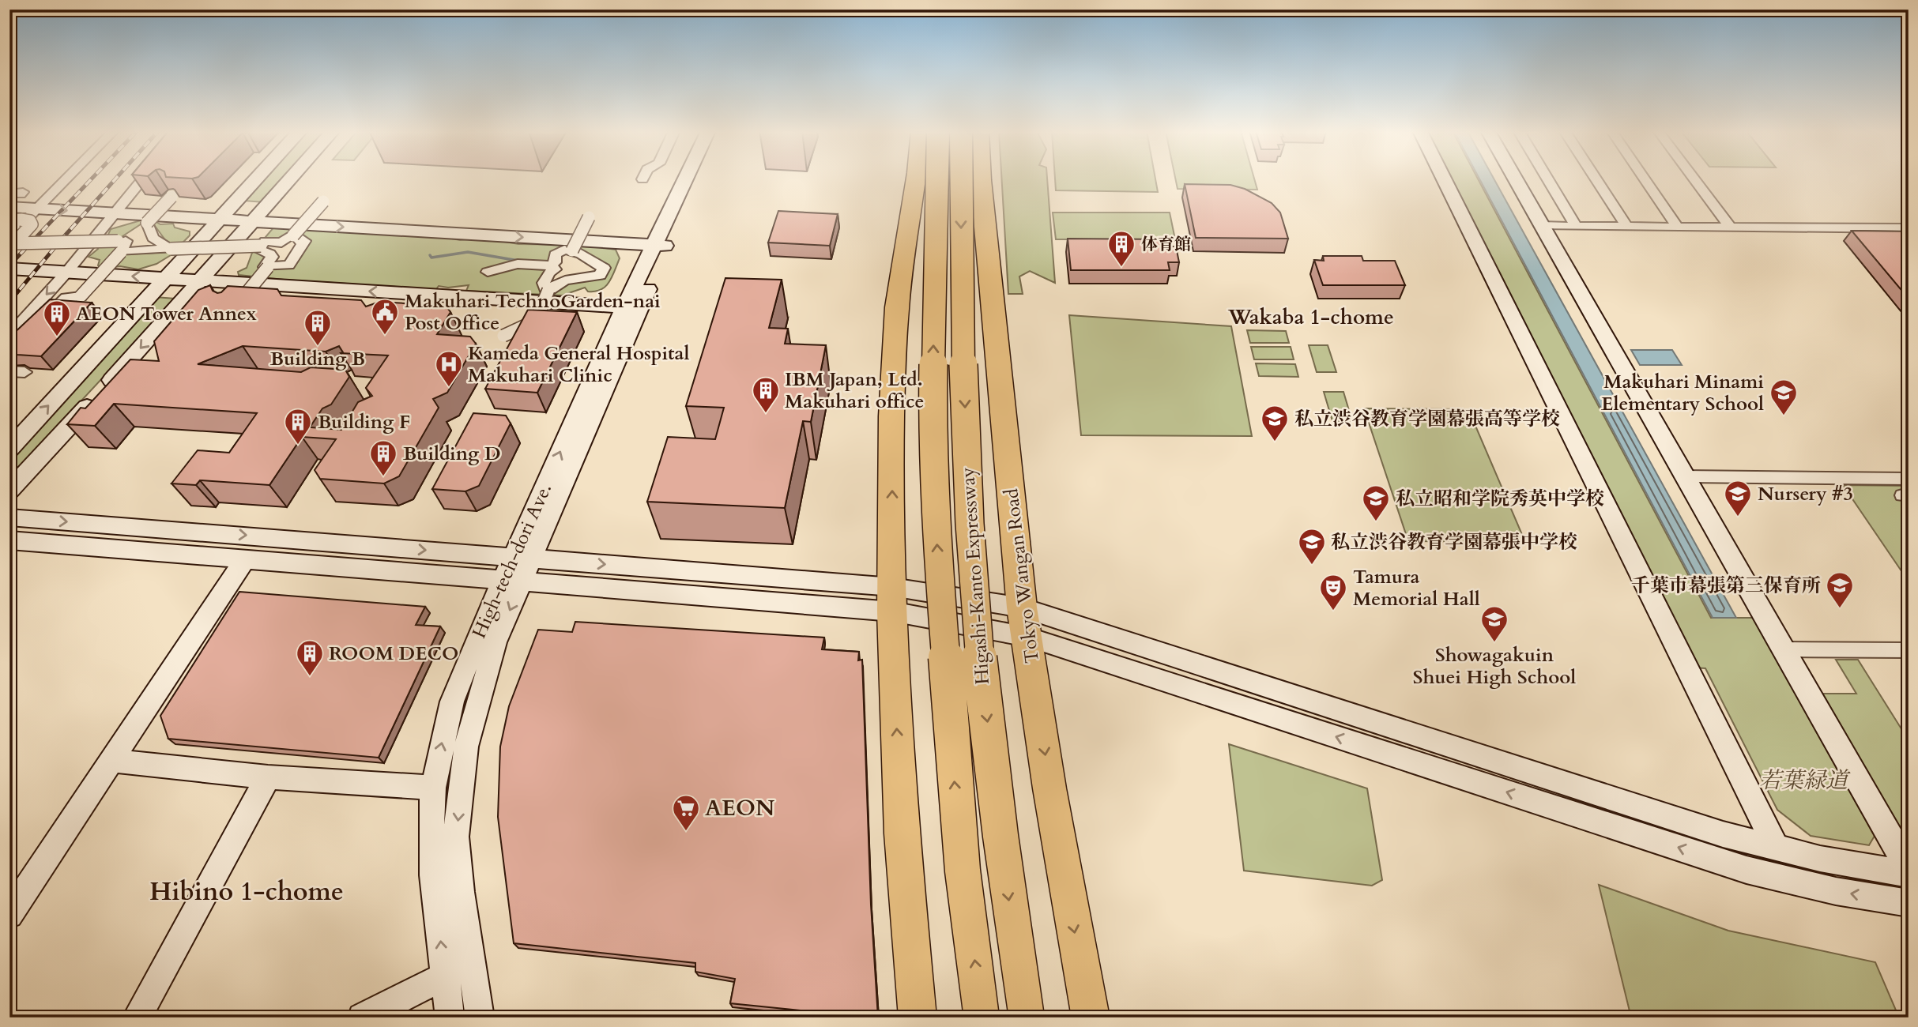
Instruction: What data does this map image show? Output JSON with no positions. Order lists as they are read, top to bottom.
{
  "streets": {
    "highway": ["Higashi-Kanto Expressway", "Tokyo Wangan Road"],
    "street": ["High-tech-dori Ave."]
  },
  "districts": ["Wakaba 1-chome", "Hibino 1-chome"],
  "parks": ["若葉緑道"],
  "places": {
    "building": [
      "体育館",
      "AEON Tower Annex",
      "Building B",
      "IBM Japan, Ltd. Makuhari office",
      "Building F",
      "Building D",
      "ROOM DECO"
    ],
    "public building": ["Makuhari TechnoGarden-nai Post Office"],
    "hospital": ["Kameda General Hospital Makuhari Clinic"],
    "school or university": [
      "Makuhari Minami Elementary School",
      "私立渋谷教育学園幕張高等学校",
      "Nursery #3",
      "私立昭和学院秀英中学校",
      "私立渋谷教育学園幕張中学校",
      "千葉市幕張第三保育所",
      "Showagakuin Shuei High School"
    ],
    "theatre": ["Tamura Memorial Hall"],
    "supermarket": ["AEON"]
  }
}
